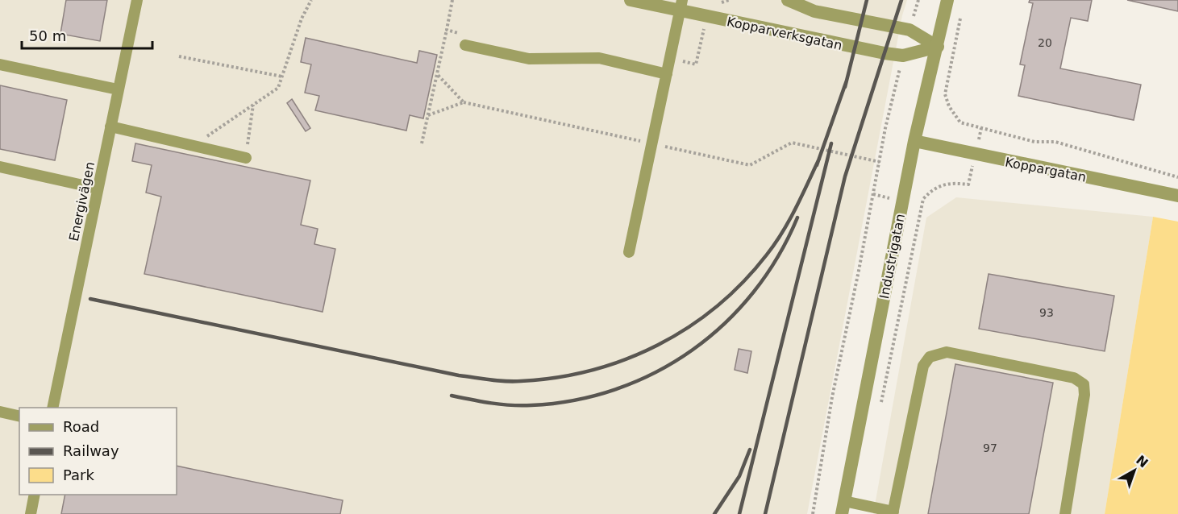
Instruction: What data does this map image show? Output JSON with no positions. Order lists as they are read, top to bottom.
{
  "streets": {
    "street": ["Kopparverksgatan", "Koppargatan", "Industrigatan"],
    "lane": ["Energivägen"]
  },
  "crossings": [
    ["Kopparverksgatan", "Industrigatan"],
    ["Koppargatan", "Industrigatan"]
  ],
  "house_numbers": ["20", "93", "97"],
  "legend": ["Road", "Railway", "Park"],
  "scale_bar": "50 m",
  "north": "top right"
}
